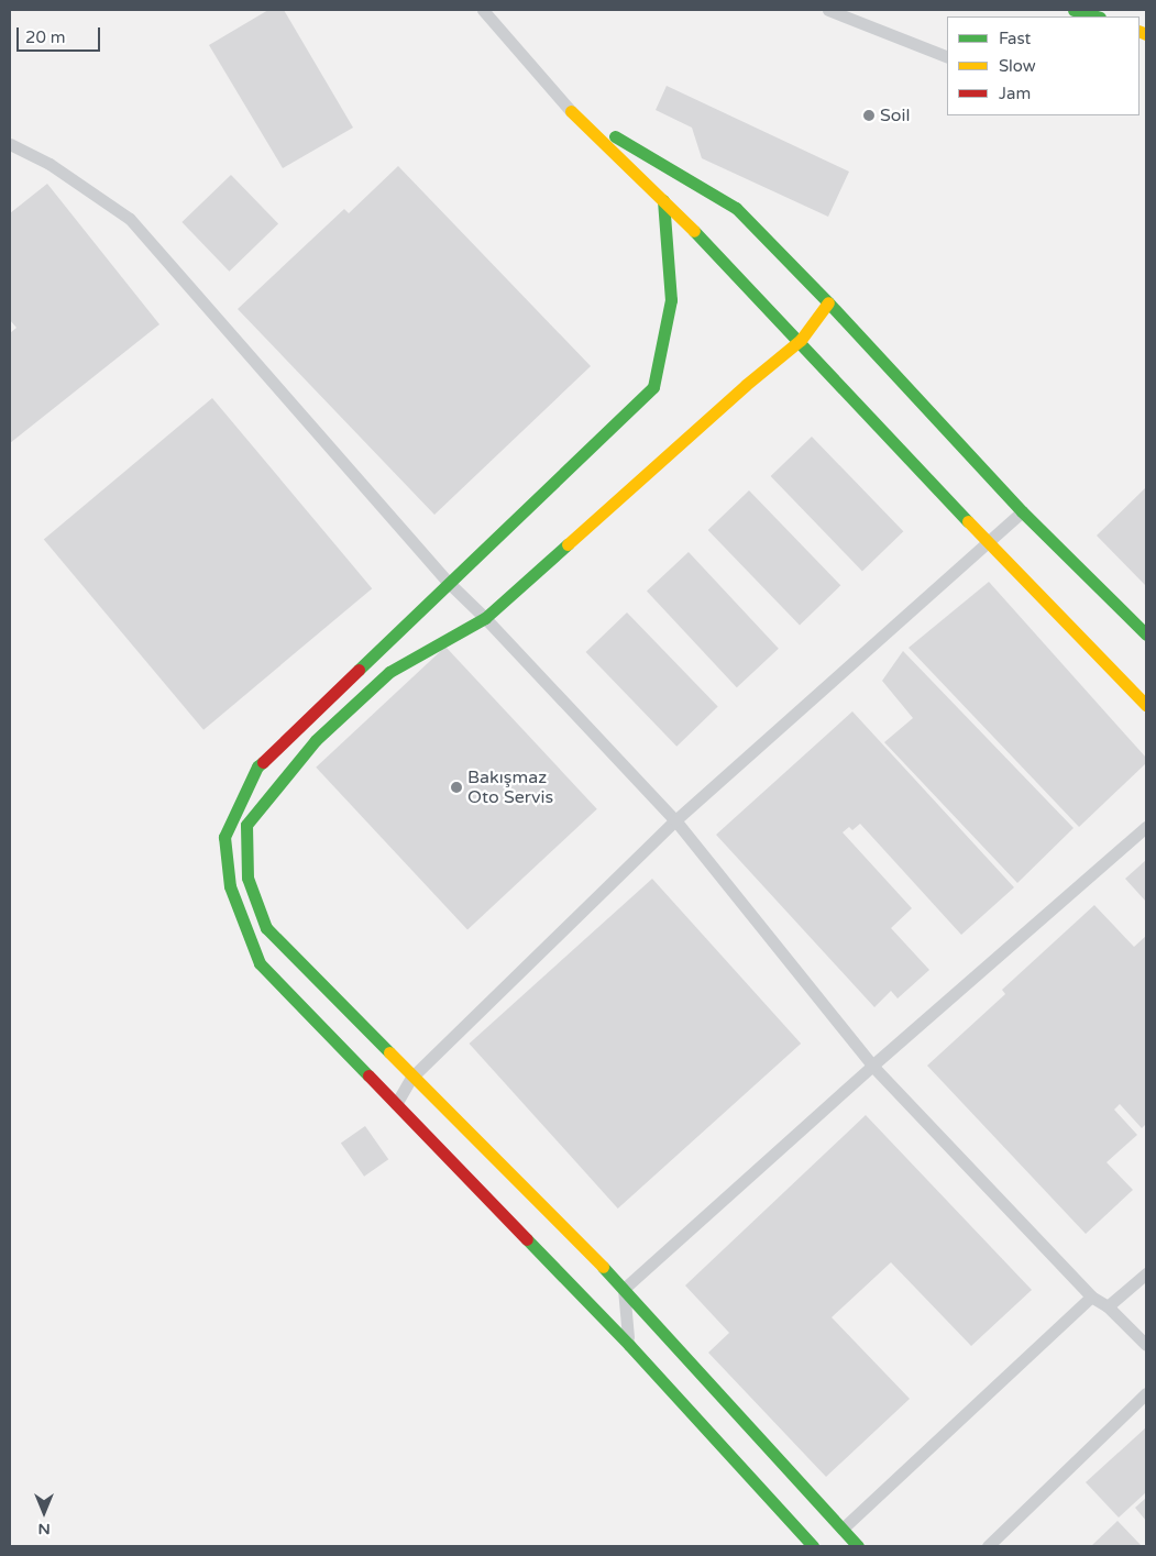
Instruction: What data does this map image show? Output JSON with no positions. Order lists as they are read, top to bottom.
{
  "places": ["Soil", "Bakışmaz Oto Servis"],
  "legend": ["Fast", "Slow", "Jam"],
  "scale_bar": "20 m",
  "north": "bottom"
}
